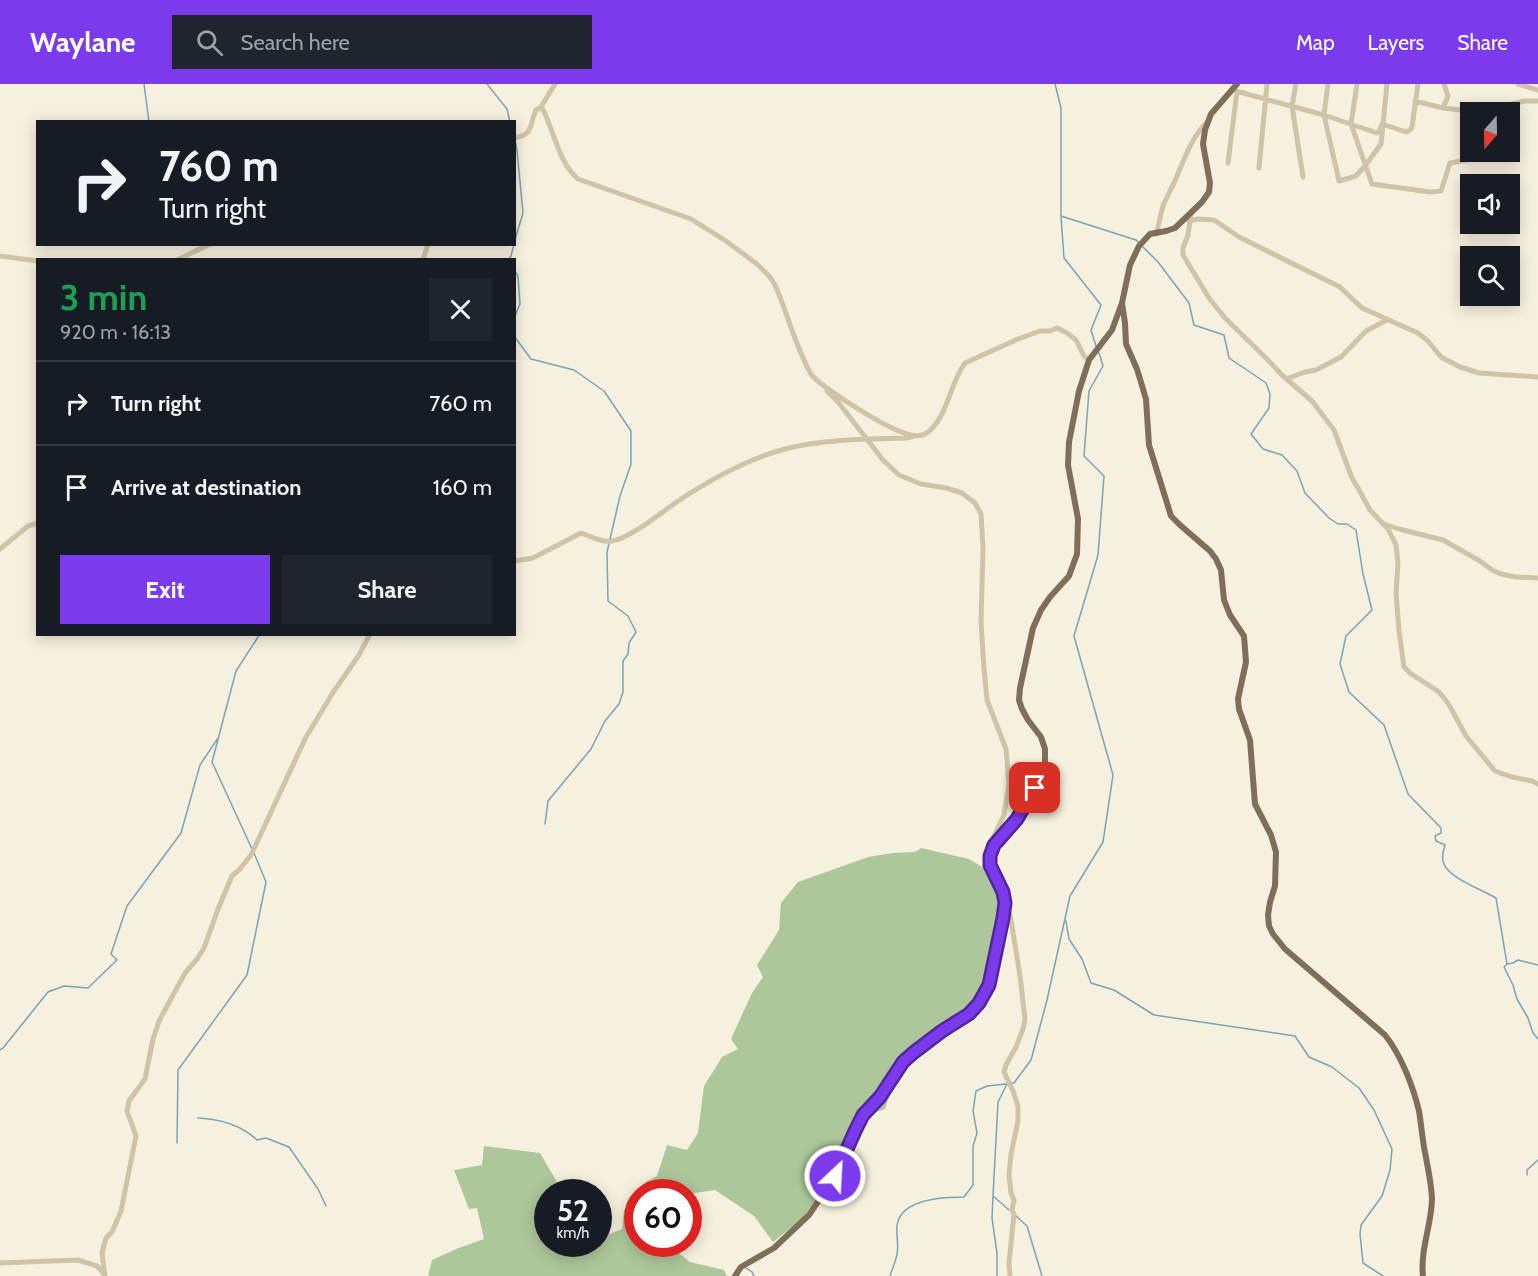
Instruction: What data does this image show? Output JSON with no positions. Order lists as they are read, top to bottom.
{
  "north": "bottom",
  "page": {
    "header": "Waylane",
    "search": "Search here",
    "nav": ["Map", "Layers", "Share"],
    "turn": ["760 m", "Turn right"],
    "heading": ["3 min", "920 m · 16:13"],
    "list": [
      {
        "name": "Turn right",
        "value": "760 m"
      },
      {
        "name": "Arrive at destination",
        "value": "160 m"
      }
    ],
    "buttons": ["Exit", "Share"],
    "speed": "52 km/h",
    "limit": "60"
  }
}
